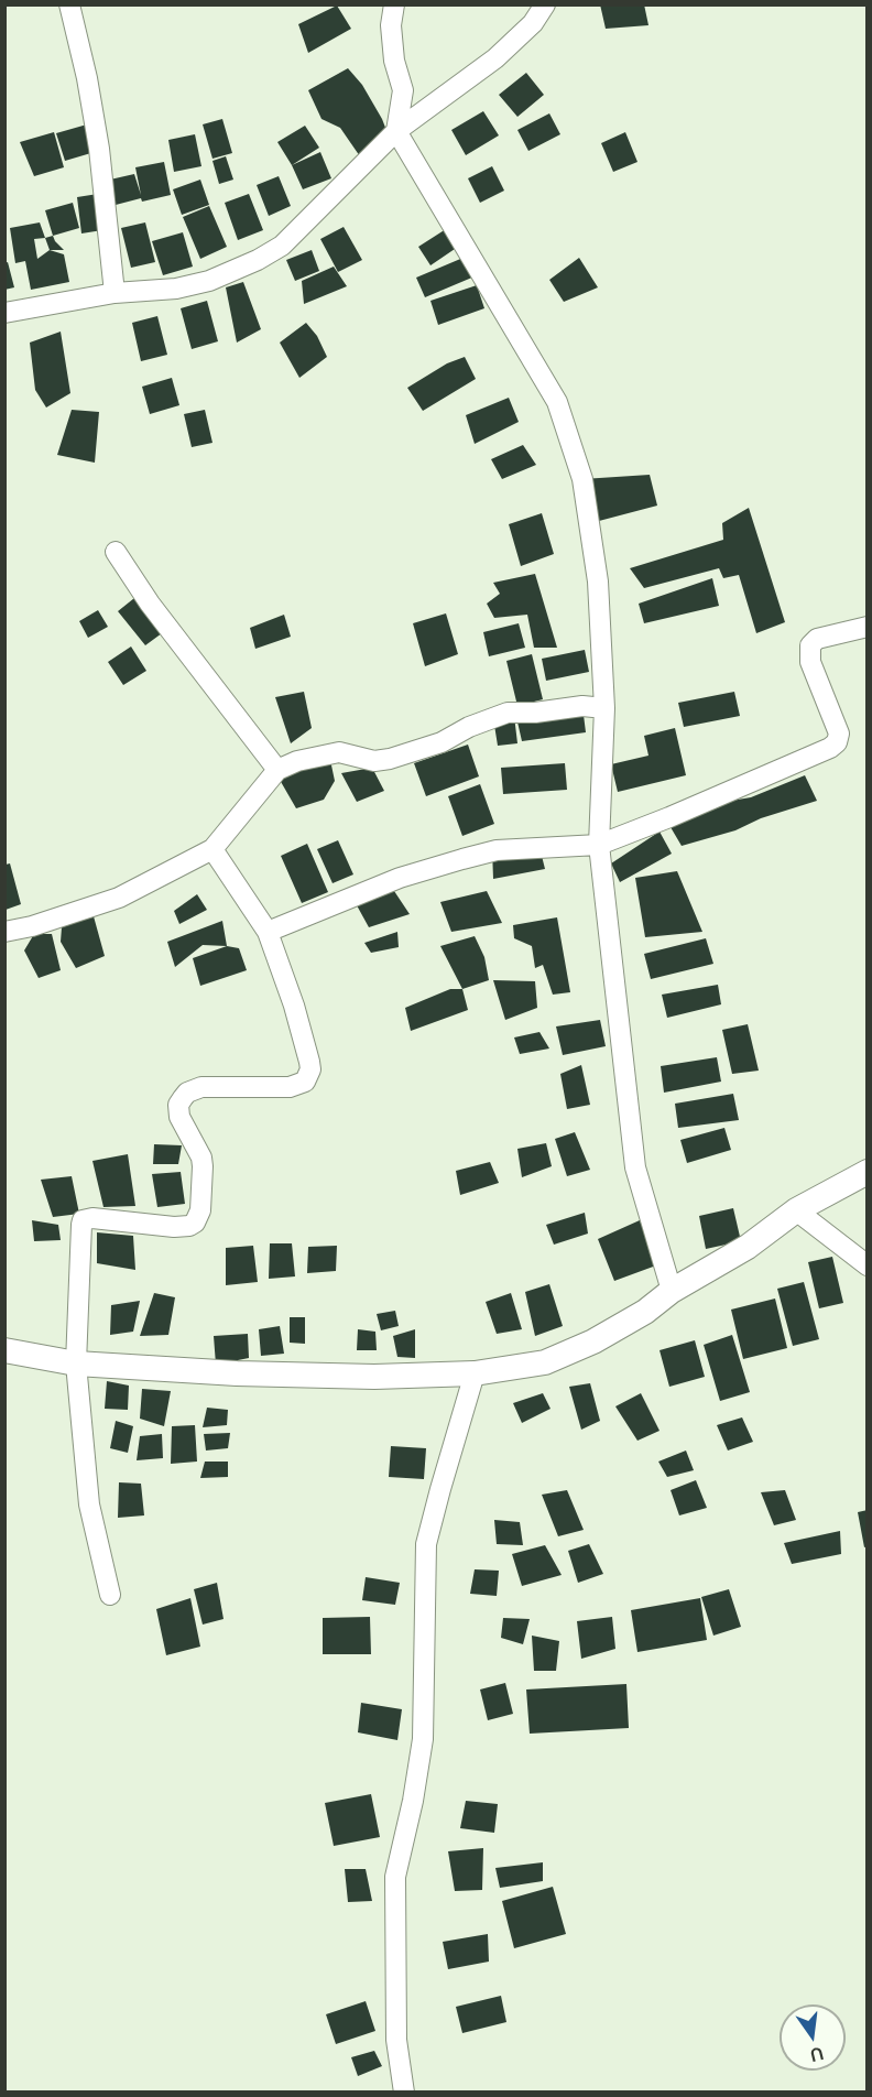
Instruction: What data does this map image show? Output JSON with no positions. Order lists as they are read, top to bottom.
{
  "north": "bottom"
}
